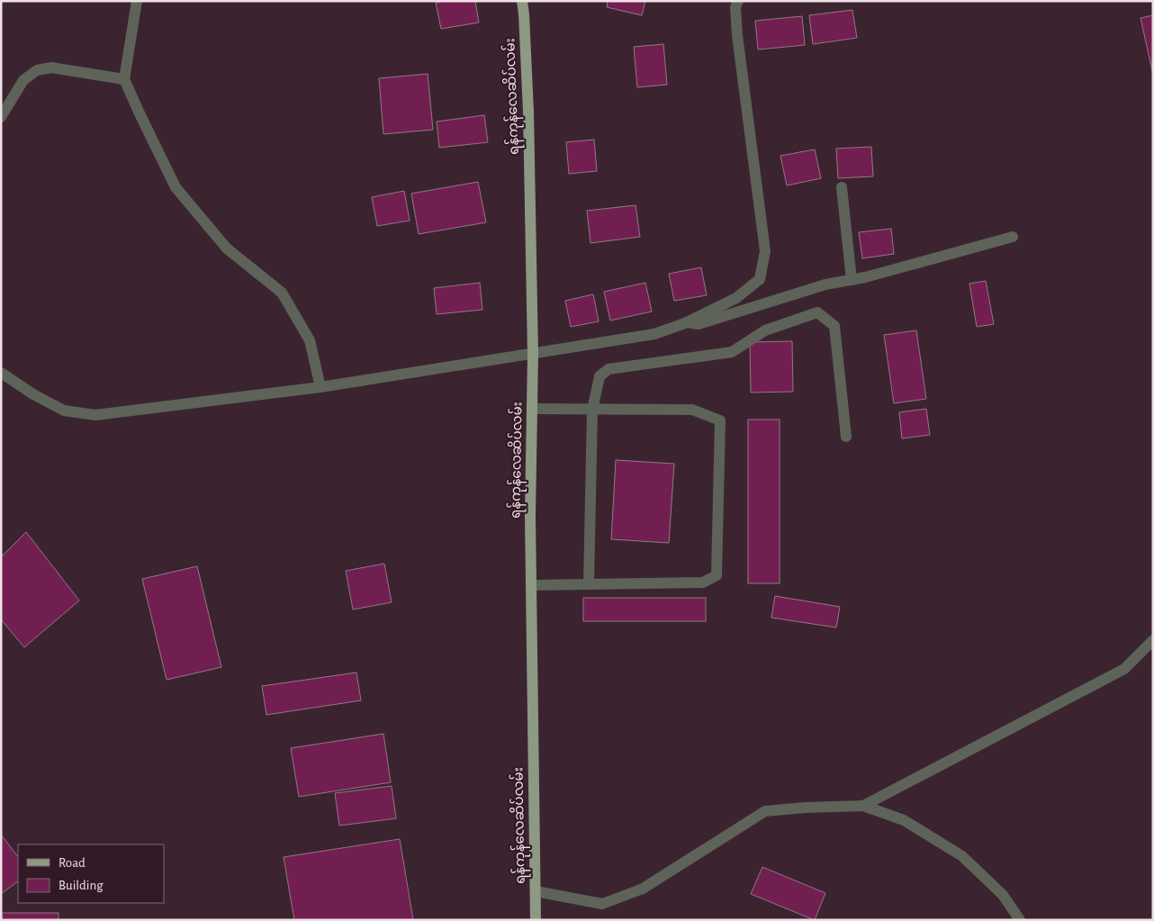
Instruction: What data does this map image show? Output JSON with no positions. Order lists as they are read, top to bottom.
{
  "streets": {
    "main road": ["ရန်ကုန်လေဆိပ်လမ်း"]
  },
  "legend": ["Road", "Building"]
}
